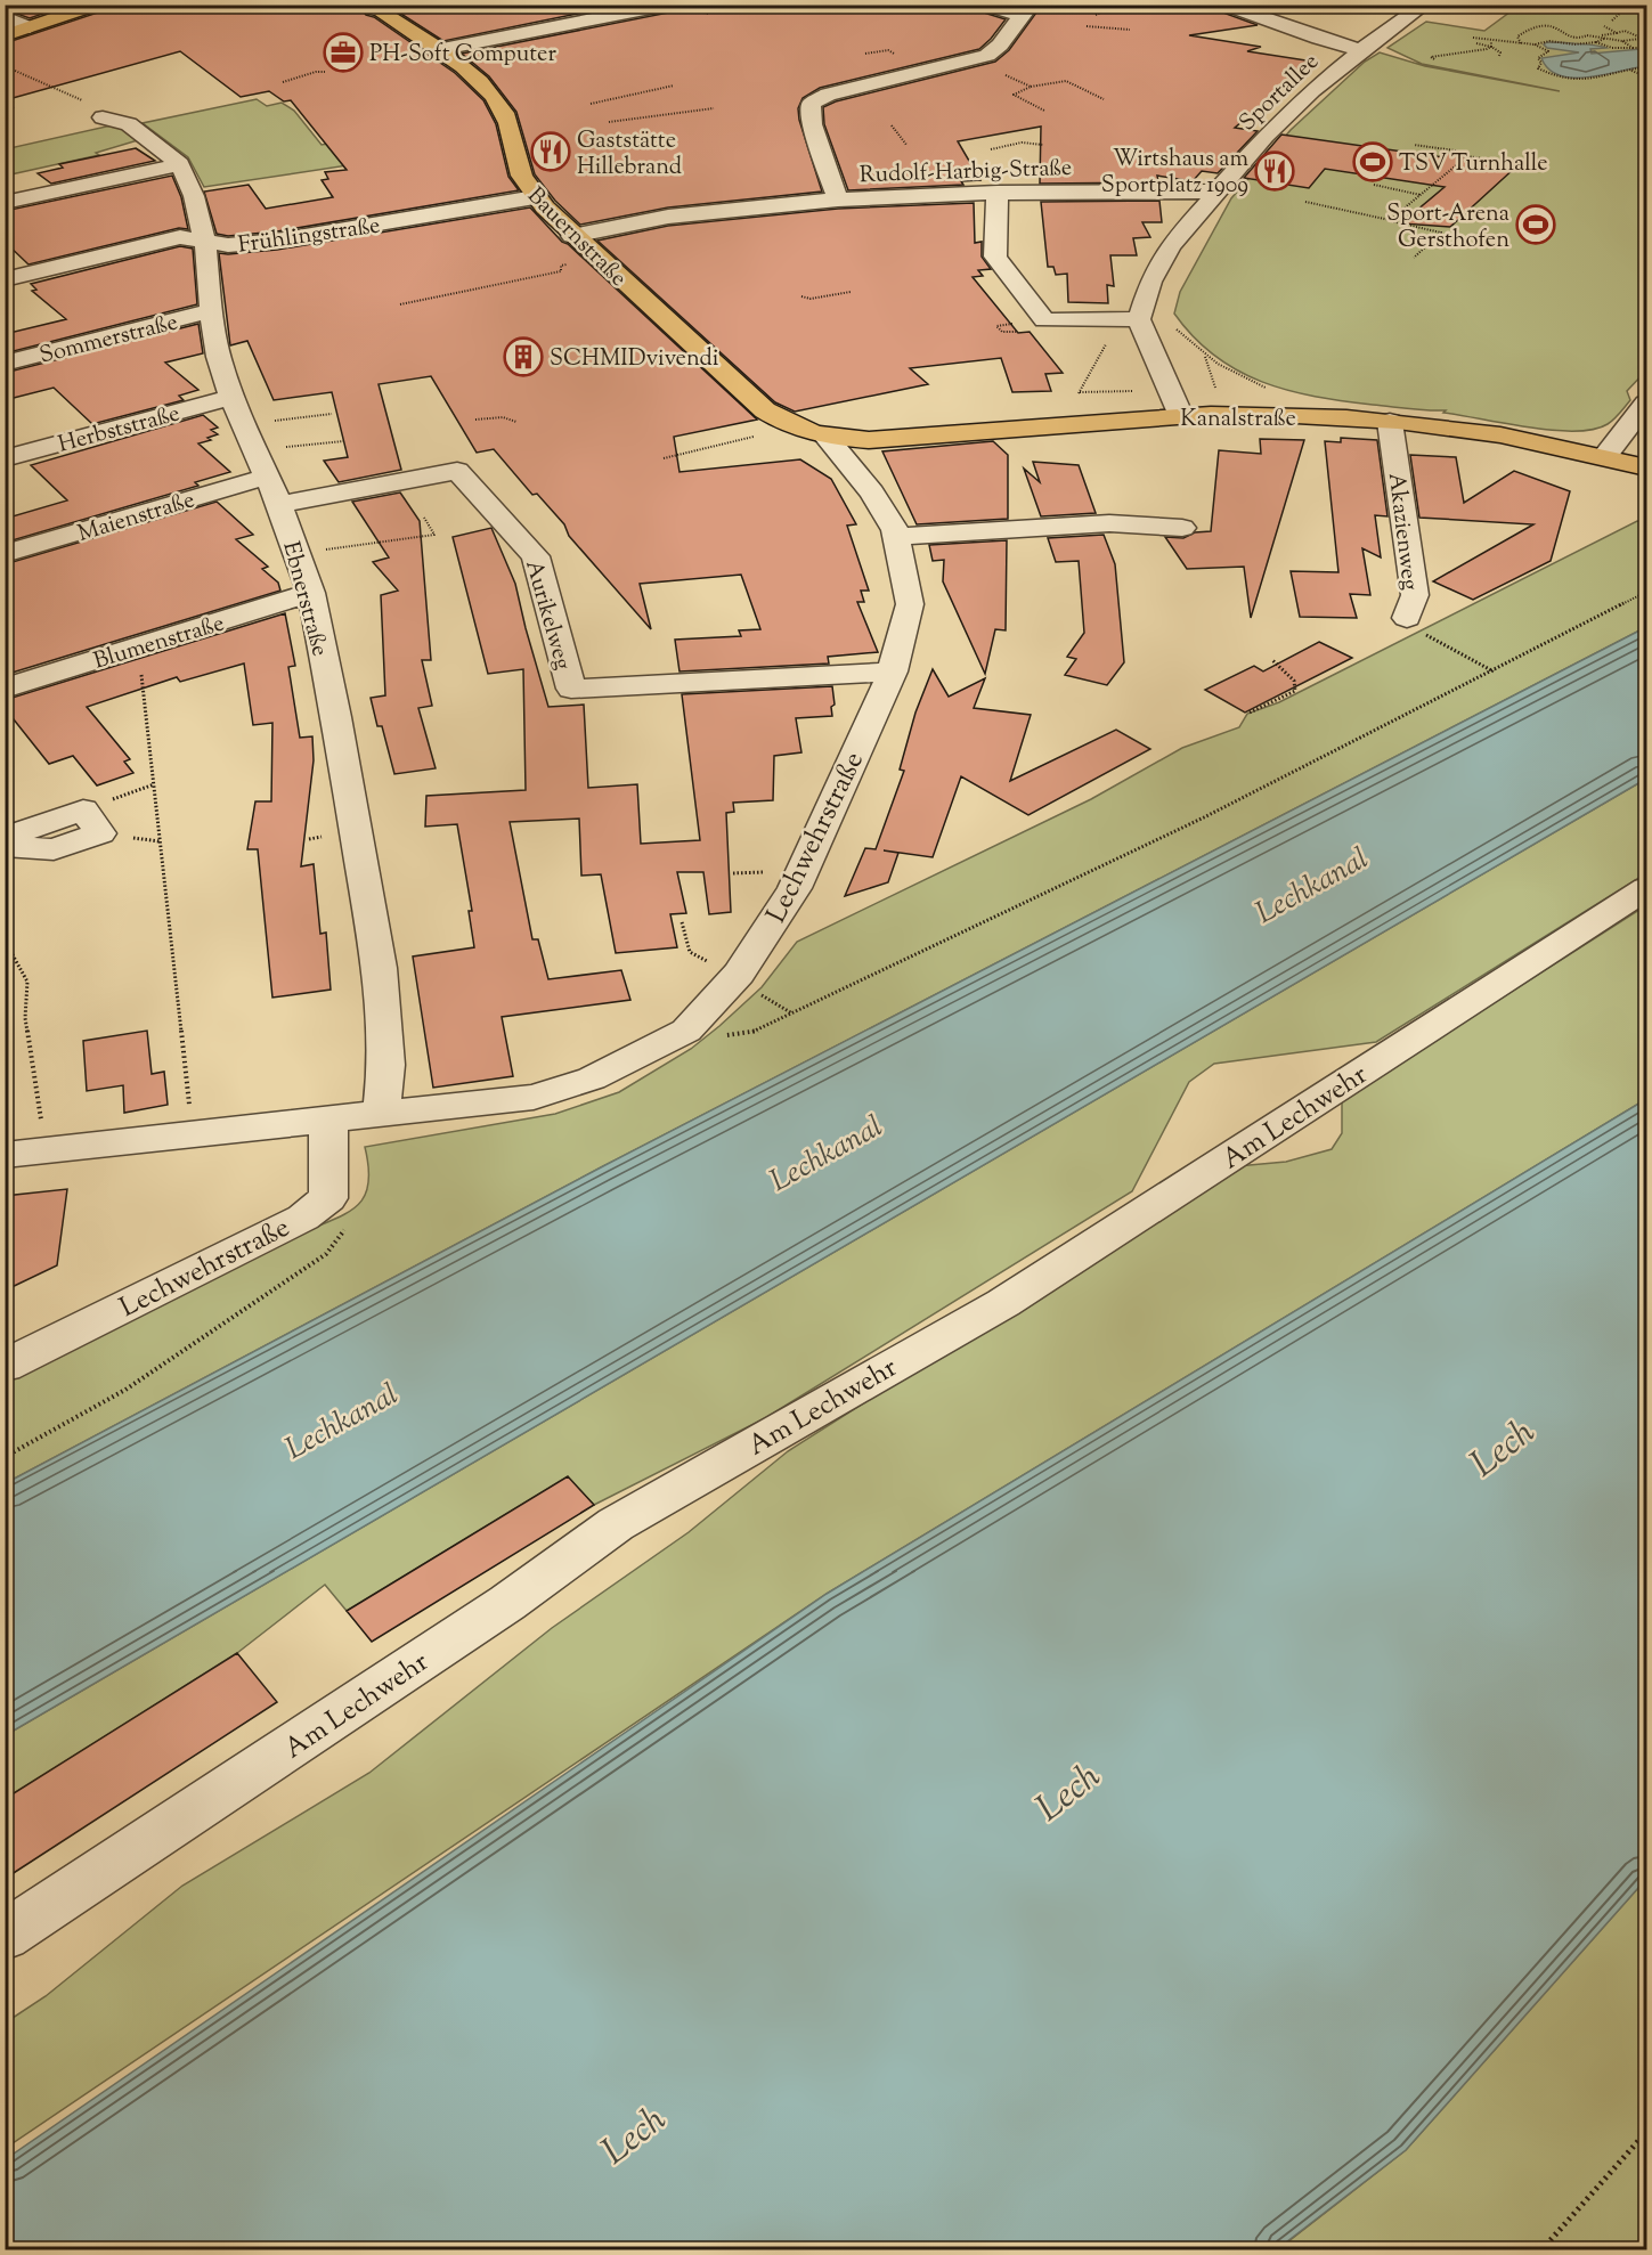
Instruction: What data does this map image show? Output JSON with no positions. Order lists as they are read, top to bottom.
{
  "streets": {
    "main road": ["Bauernstraße", "Kanalstraße"],
    "street": [
      "Sportallee",
      "Rudolf-Harbig-Straße",
      "Frühlingstraße",
      "Sommerstraße",
      "Herbststraße",
      "Maienstraße",
      "Akazienweg",
      "Ebnerstraße",
      "Aurikelweg",
      "Blumenstraße",
      "Lechwehrstraße",
      "Am Lechwehr"
    ]
  },
  "crossings": [
    ["Sportallee", "Rudolf-Harbig-Straße"],
    ["Rudolf-Harbig-Straße", "Bauernstraße"],
    ["Frühlingstraße", "Bauernstraße"],
    ["Frühlingstraße", "Ebnerstraße"],
    ["Bauernstraße", "Kanalstraße"],
    ["Bauernstraße", "Lechwehrstraße"],
    ["Sommerstraße", "Ebnerstraße"],
    ["Kanalstraße", "Akazienweg"],
    ["Kanalstraße", "Lechwehrstraße"],
    ["Herbststraße", "Ebnerstraße"],
    ["Maienstraße", "Ebnerstraße"],
    ["Ebnerstraße", "Aurikelweg"],
    ["Ebnerstraße", "Blumenstraße"],
    ["Ebnerstraße", "Lechwehrstraße"],
    ["Aurikelweg", "Lechwehrstraße"]
  ],
  "water": ["Lechkanal", "Lech"],
  "places": {
    "office": ["PH-Soft Computer"],
    "restaurant": ["Gaststätte Hillebrand", "Wirtshaus am Sportplatz 1909"],
    "sports": ["TSV Turnhalle", "Sport-Arena Gersthofen"],
    "building": ["SCHMIDvivendi"]
  }
}
